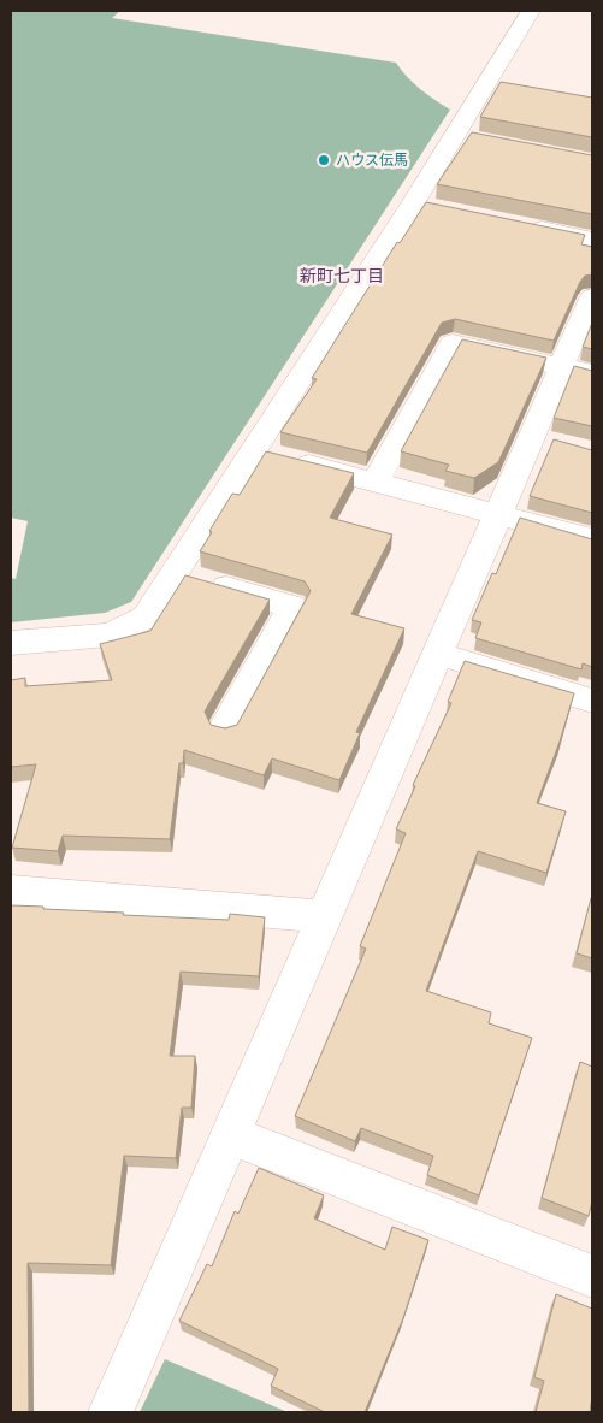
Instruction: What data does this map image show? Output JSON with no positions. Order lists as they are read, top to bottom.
{
  "districts": ["新町七丁目"],
  "places": ["ハウス伝馬"]
}
